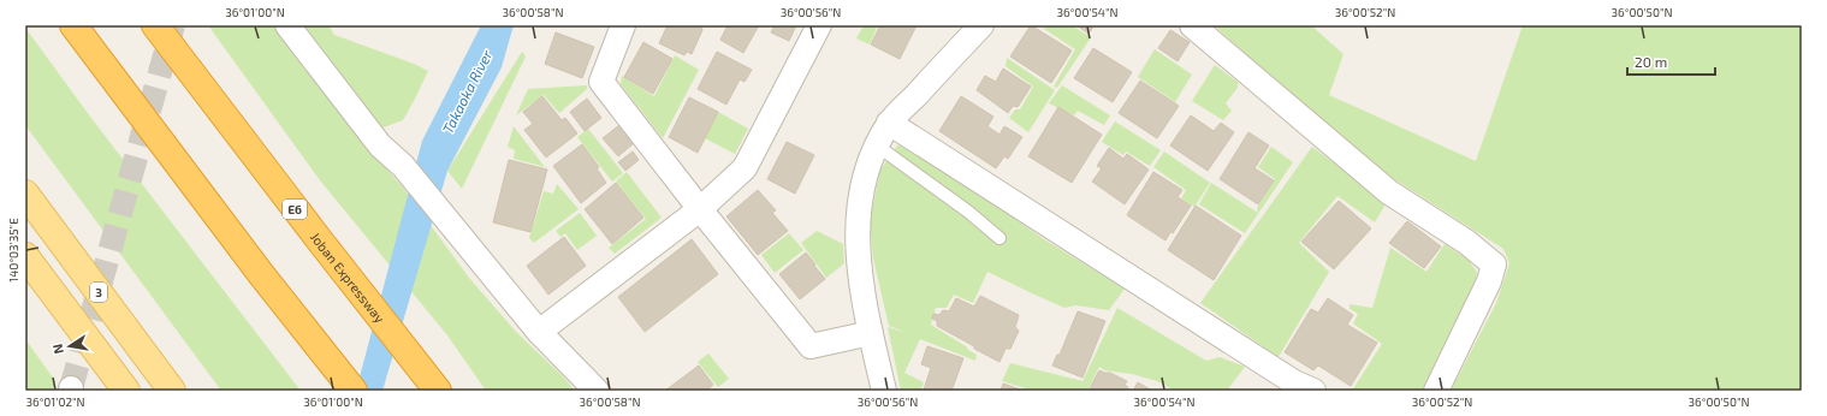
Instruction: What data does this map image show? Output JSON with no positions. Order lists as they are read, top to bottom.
{
  "streets": {
    "highway": ["E6", "Joban Expressway"],
    "main road": ["3"]
  },
  "water": ["Takaoka River"],
  "scale_bar": "20 m",
  "north": "left",
  "coordinates": [
    "36°01'00\"N",
    "36°00'58\"N",
    "36°00'56\"N",
    "36°00'54\"N",
    "36°00'52\"N",
    "36°00'50\"N",
    "140°03'35\"E",
    "36°01'02\"N"
  ]
}
